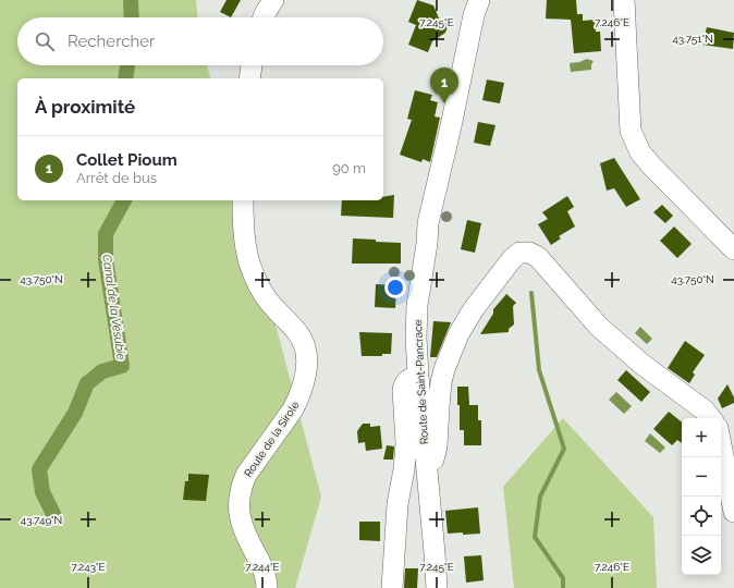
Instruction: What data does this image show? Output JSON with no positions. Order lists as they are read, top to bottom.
{
  "streets": {
    "street": ["Route de Saint-Pancrace", "Route de la Sirole"]
  },
  "water": ["Canal de la Vésubie"],
  "page": {
    "search": "Rechercher",
    "pins": "1",
    "heading": "À proximité",
    "list": [
      {
        "mark": "1",
        "name": "Collet Pioum",
        "note": "Arrêt de bus",
        "value": "90 m"
      }
    ],
    "map_buttons": ["+", "−"]
  },
  "coordinates": [
    "7.245°E",
    "7.246°E",
    "43.751°N",
    "43.750°N",
    "43.749°N",
    "7.243°E",
    "7.244°E"
  ]
}
